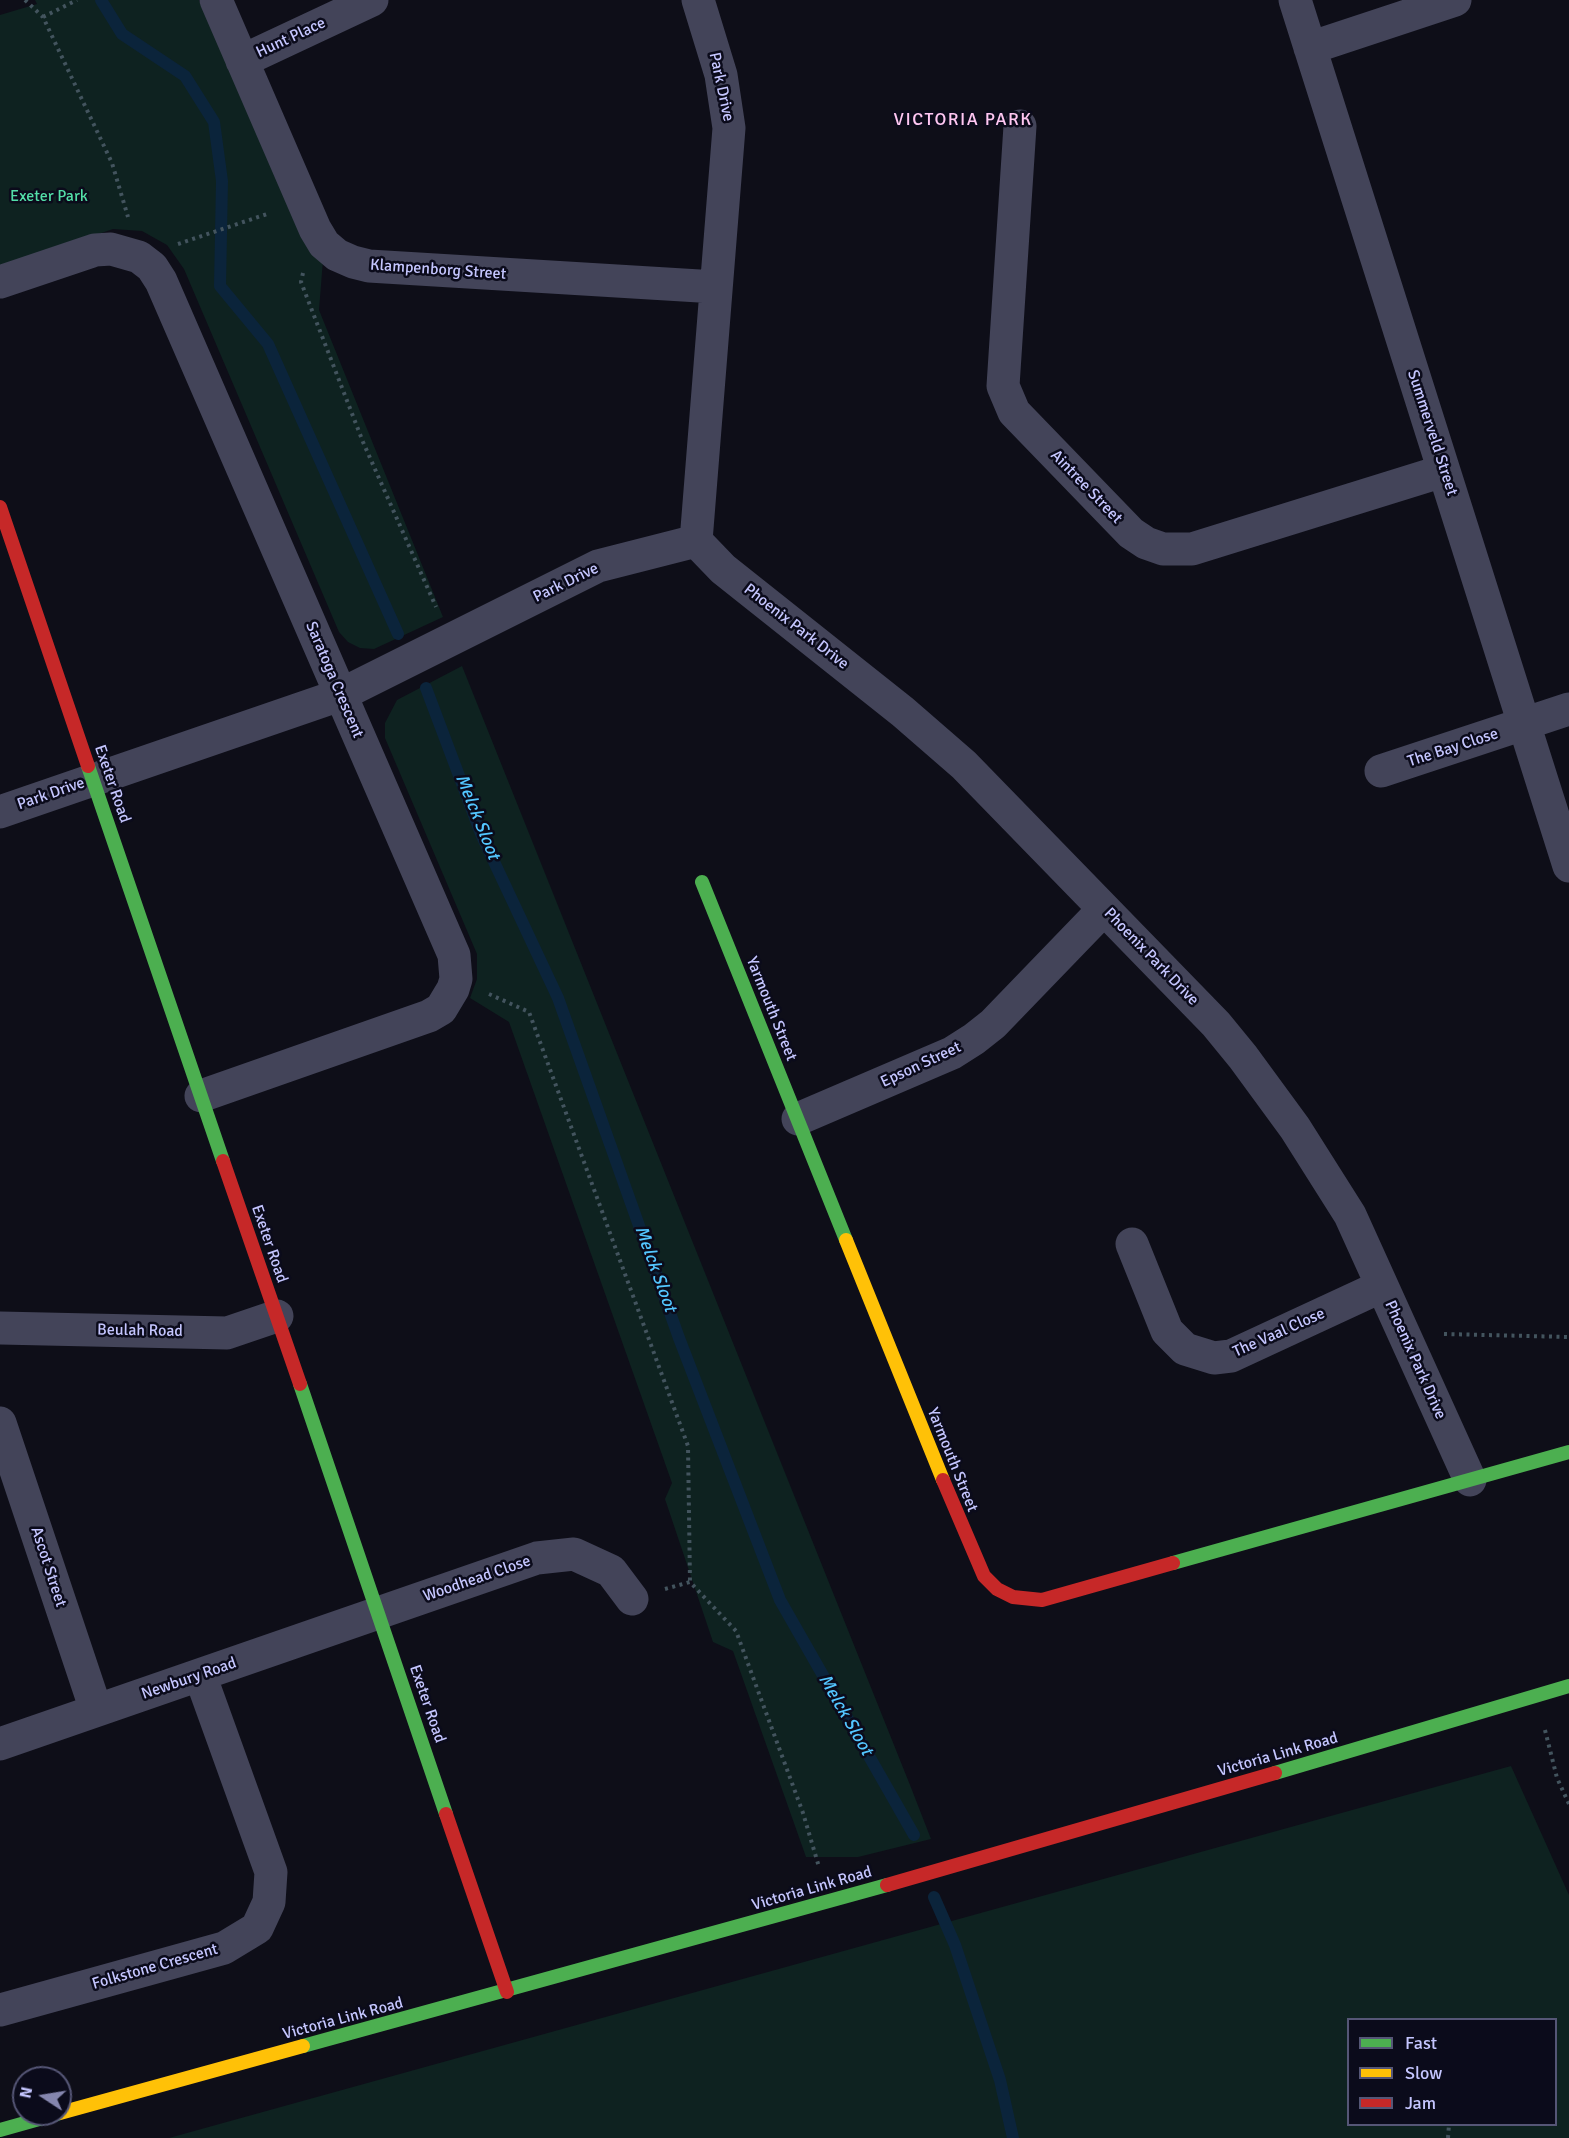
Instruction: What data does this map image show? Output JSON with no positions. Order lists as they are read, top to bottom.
{
  "streets": {
    "street": [
      "Hunt Place",
      "Park Drive",
      "Klampenborg Street",
      "Summerveld Street",
      "Aintree Street",
      "Phoenix Park Drive",
      "Saratoga Crescent",
      "The Bay Close",
      "Exeter Road",
      "Yarmouth Street",
      "Epson Street",
      "Beulah Road",
      "The Vaal Close",
      "Ascot Street",
      "Woodhead Close",
      "Newbury Road",
      "Victoria Link Road",
      "Folkstone Crescent"
    ]
  },
  "crossings": [
    ["Hunt Place", "Klampenborg Street"],
    ["Park Drive", "Klampenborg Street"],
    ["Park Drive", "Phoenix Park Drive"],
    ["Park Drive", "Saratoga Crescent"],
    ["Park Drive", "Exeter Road"],
    ["Summerveld Street", "Aintree Street"],
    ["Summerveld Street", "The Bay Close"],
    ["Phoenix Park Drive", "Yarmouth Street"],
    ["Phoenix Park Drive", "Epson Street"],
    ["Phoenix Park Drive", "The Vaal Close"],
    ["Exeter Road", "Beulah Road"],
    ["Exeter Road", "Woodhead Close"],
    ["Exeter Road", "Newbury Road"],
    ["Exeter Road", "Victoria Link Road"],
    ["Yarmouth Street", "Epson Street"],
    ["Ascot Street", "Newbury Road"],
    ["Woodhead Close", "Newbury Road"],
    ["Newbury Road", "Folkstone Crescent"]
  ],
  "districts": ["VICTORIA PARK"],
  "water": ["Melck Sloot"],
  "parks": ["Exeter Park"],
  "legend": ["Fast", "Slow", "Jam"],
  "north": "left"
}
